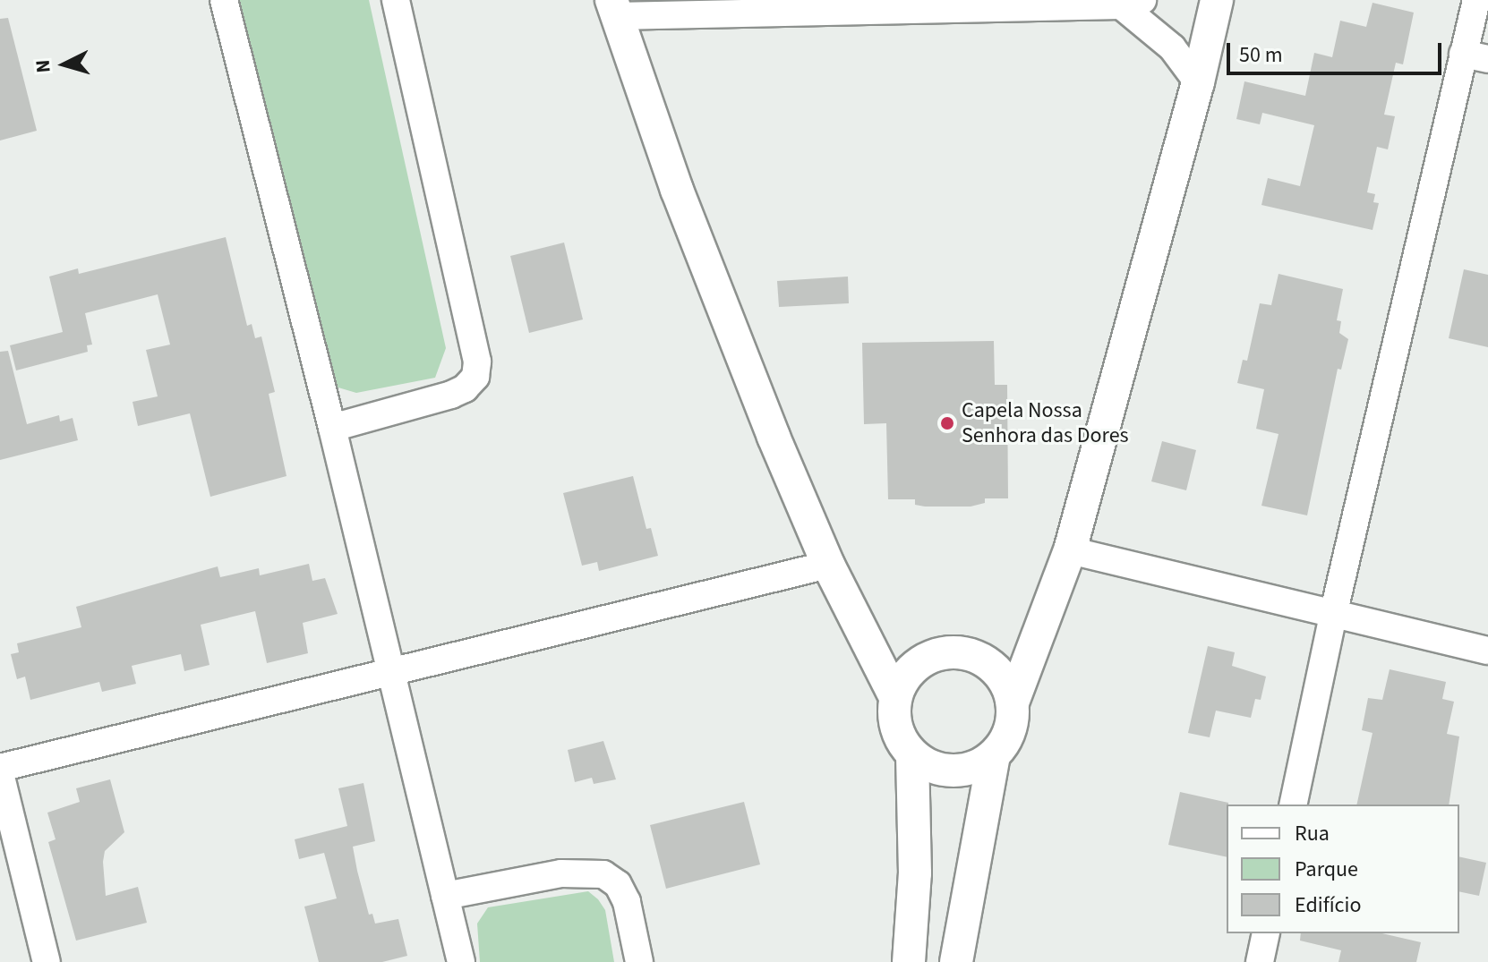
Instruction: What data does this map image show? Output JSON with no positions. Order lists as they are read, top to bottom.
{
  "places": ["Capela Nossa Senhora das Dores"],
  "legend": ["Rua", "Parque", "Edifício"],
  "scale_bar": "50 m",
  "north": "left"
}
